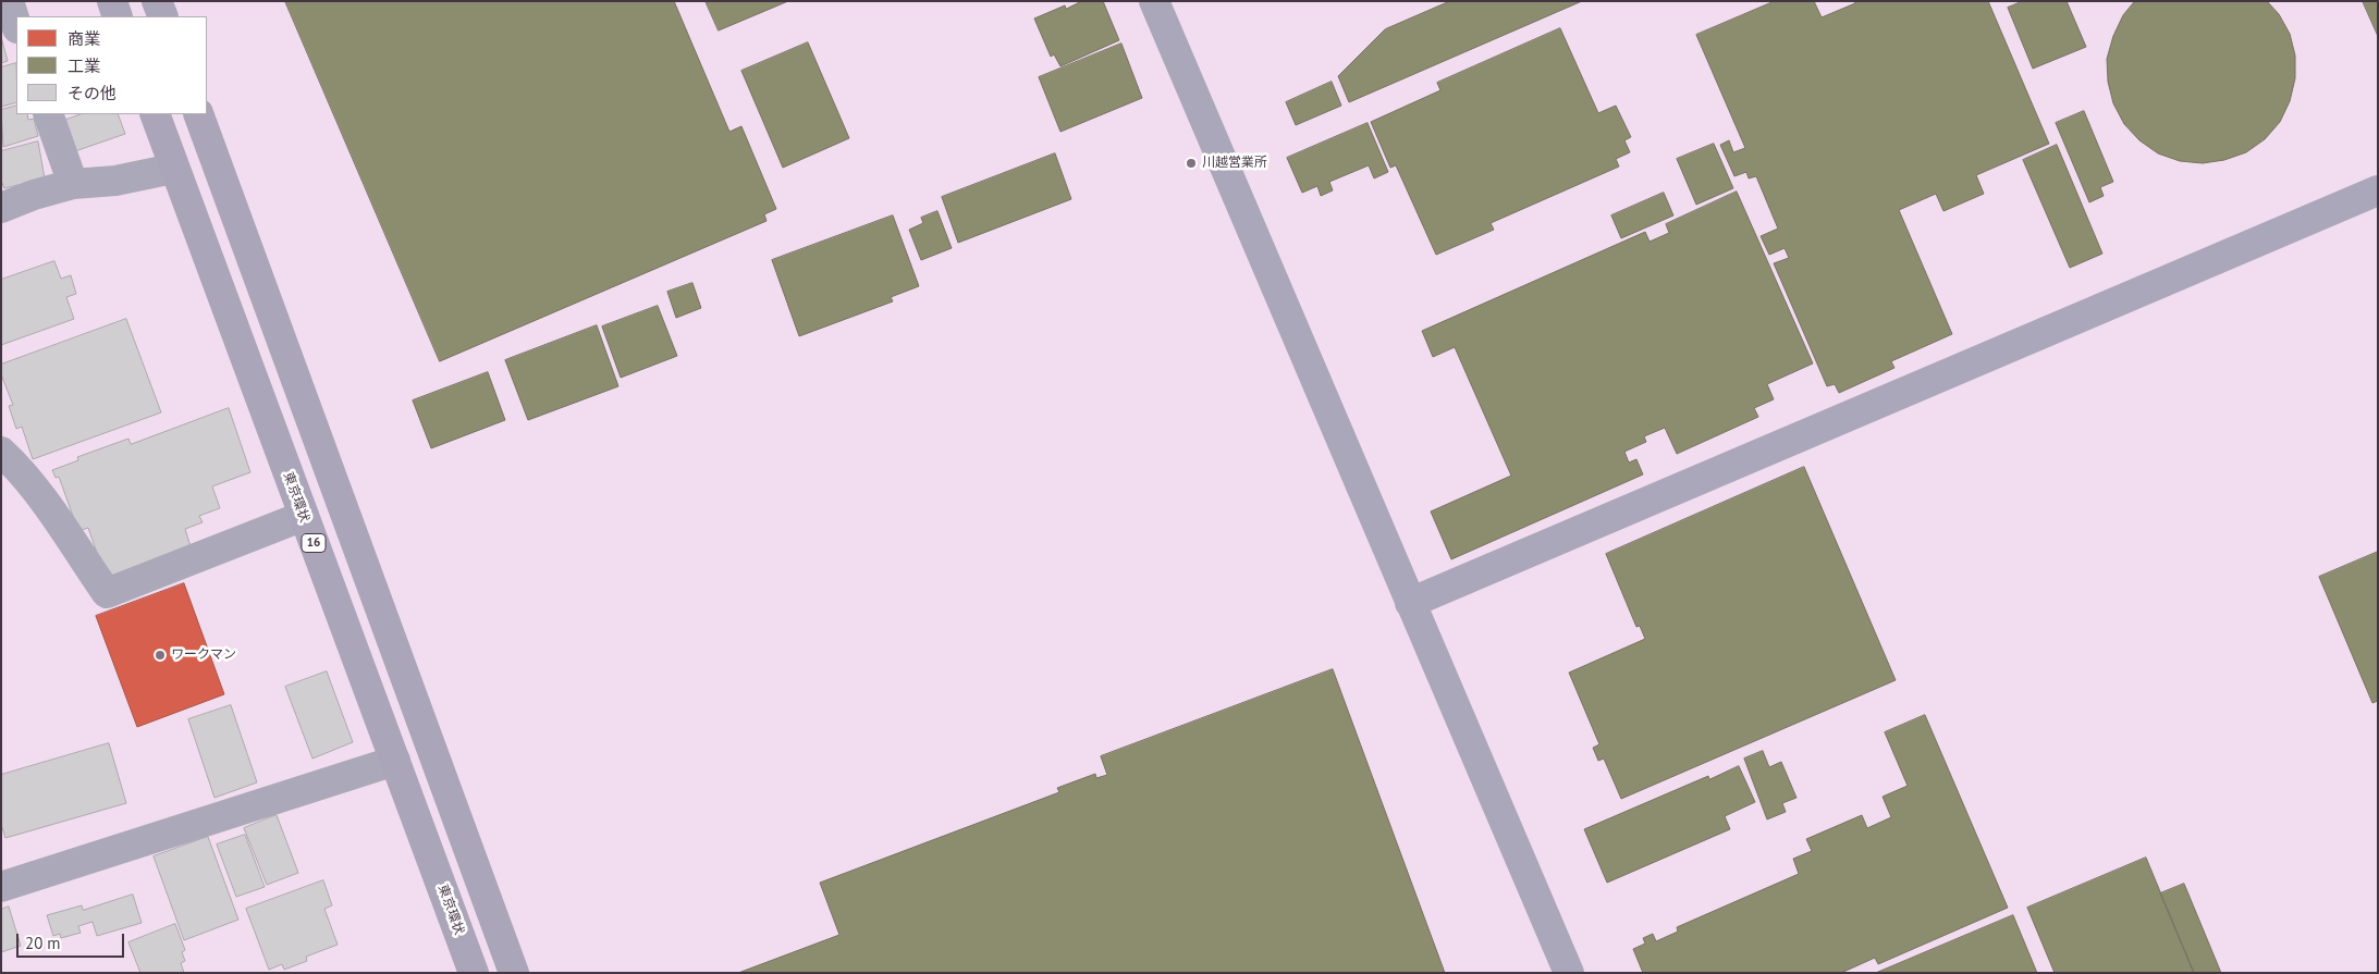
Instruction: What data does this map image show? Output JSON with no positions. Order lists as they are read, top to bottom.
{
  "streets": {
    "highway": ["東京環状", "16"]
  },
  "places": ["川越営業所", "ワークマン"],
  "legend": ["商業", "工業", "その他"],
  "scale_bar": "20 m"
}
